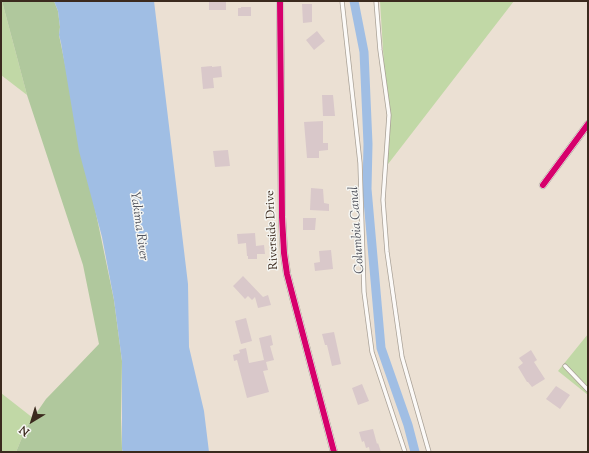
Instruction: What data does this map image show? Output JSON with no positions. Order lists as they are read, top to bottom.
{
  "streets": {
    "street": ["Riverside Drive"]
  },
  "water": ["Yakima River", "Columbia Canal"],
  "north": "bottom left"
}
